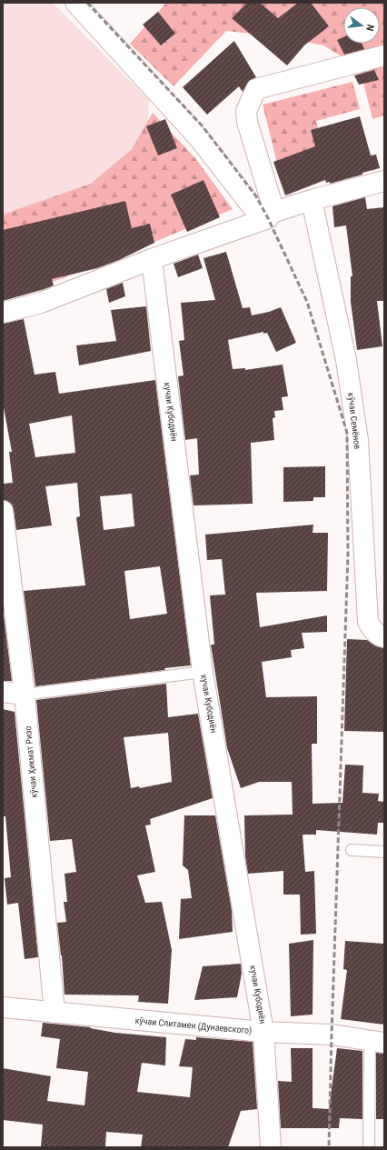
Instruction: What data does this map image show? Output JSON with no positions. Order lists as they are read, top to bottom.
{
  "streets": {
    "street": [
      "кучаи Кубодиён",
      "кӯчаи Семёнов",
      "кӯчаи Ҳикмат Ризо",
      "кӯчаи Спитамен (Дунаевского)"
    ]
  },
  "crossings": [
    ["кучаи Кубодиён", "кӯчаи Спитамен (Дунаевского)"],
    ["кӯчаи Ҳикмат Ризо", "кӯчаи Спитамен (Дунаевского)"]
  ],
  "north": "right"
}
